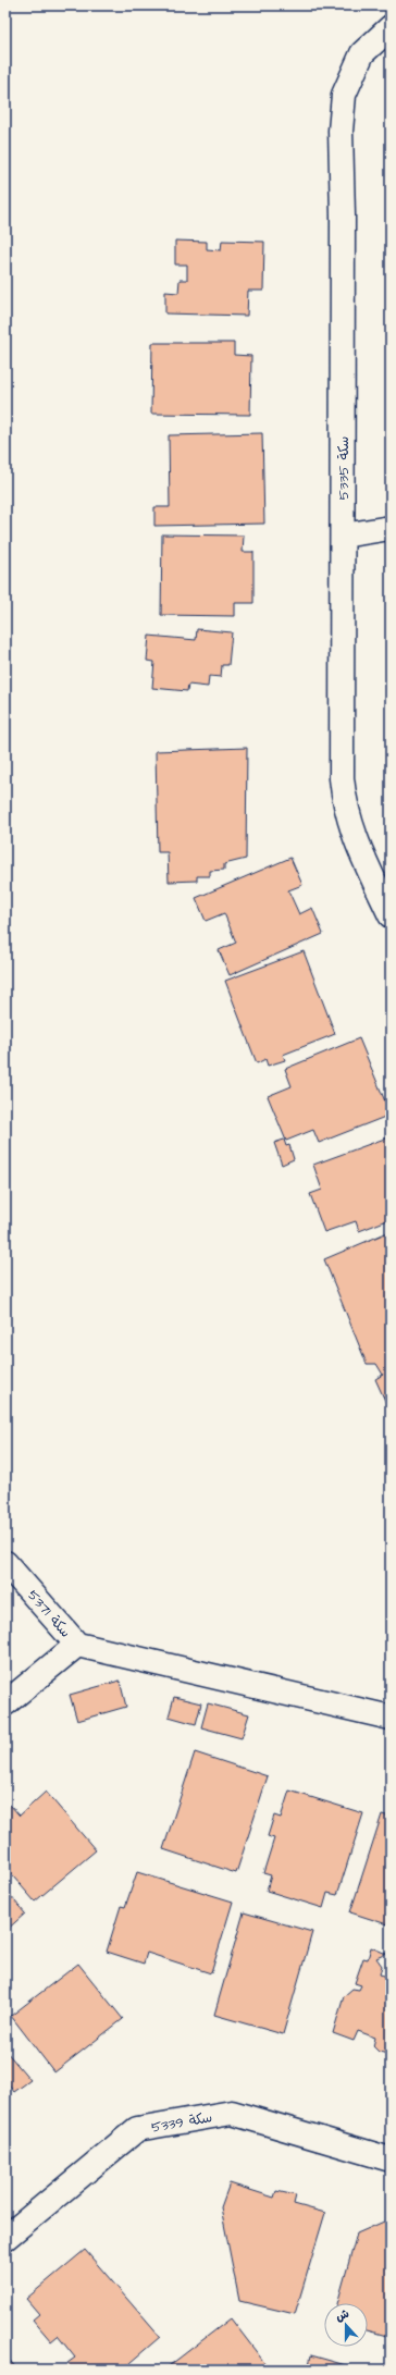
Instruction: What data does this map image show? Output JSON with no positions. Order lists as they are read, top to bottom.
{
  "streets": {
    "street": ["سكة 5335", "سكة 5371", "سكة 5339"]
  },
  "north": "top"
}
